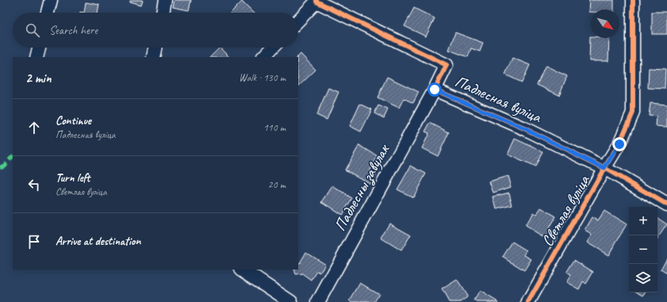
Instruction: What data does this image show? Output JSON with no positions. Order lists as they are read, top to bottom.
{
  "streets": {
    "street": ["Падлесная вуліца", "Падлесны завулак", "Светлая вуліца"]
  },
  "crossings": [
    ["Падлесная вуліца", "Падлесны завулак"],
    ["Падлесная вуліца", "Светлая вуліца"]
  ],
  "north": "bottom right",
  "page": {
    "search": "Search here",
    "heading": ["2 min", "Walk · 130 m"],
    "list": [
      ["Continue", "Падлесная вуліца", "110 m"],
      ["Turn left", "Светлая вуліца", "20 m"],
      "Arrive at destination"
    ],
    "map_buttons": ["+", "−"]
  }
}
